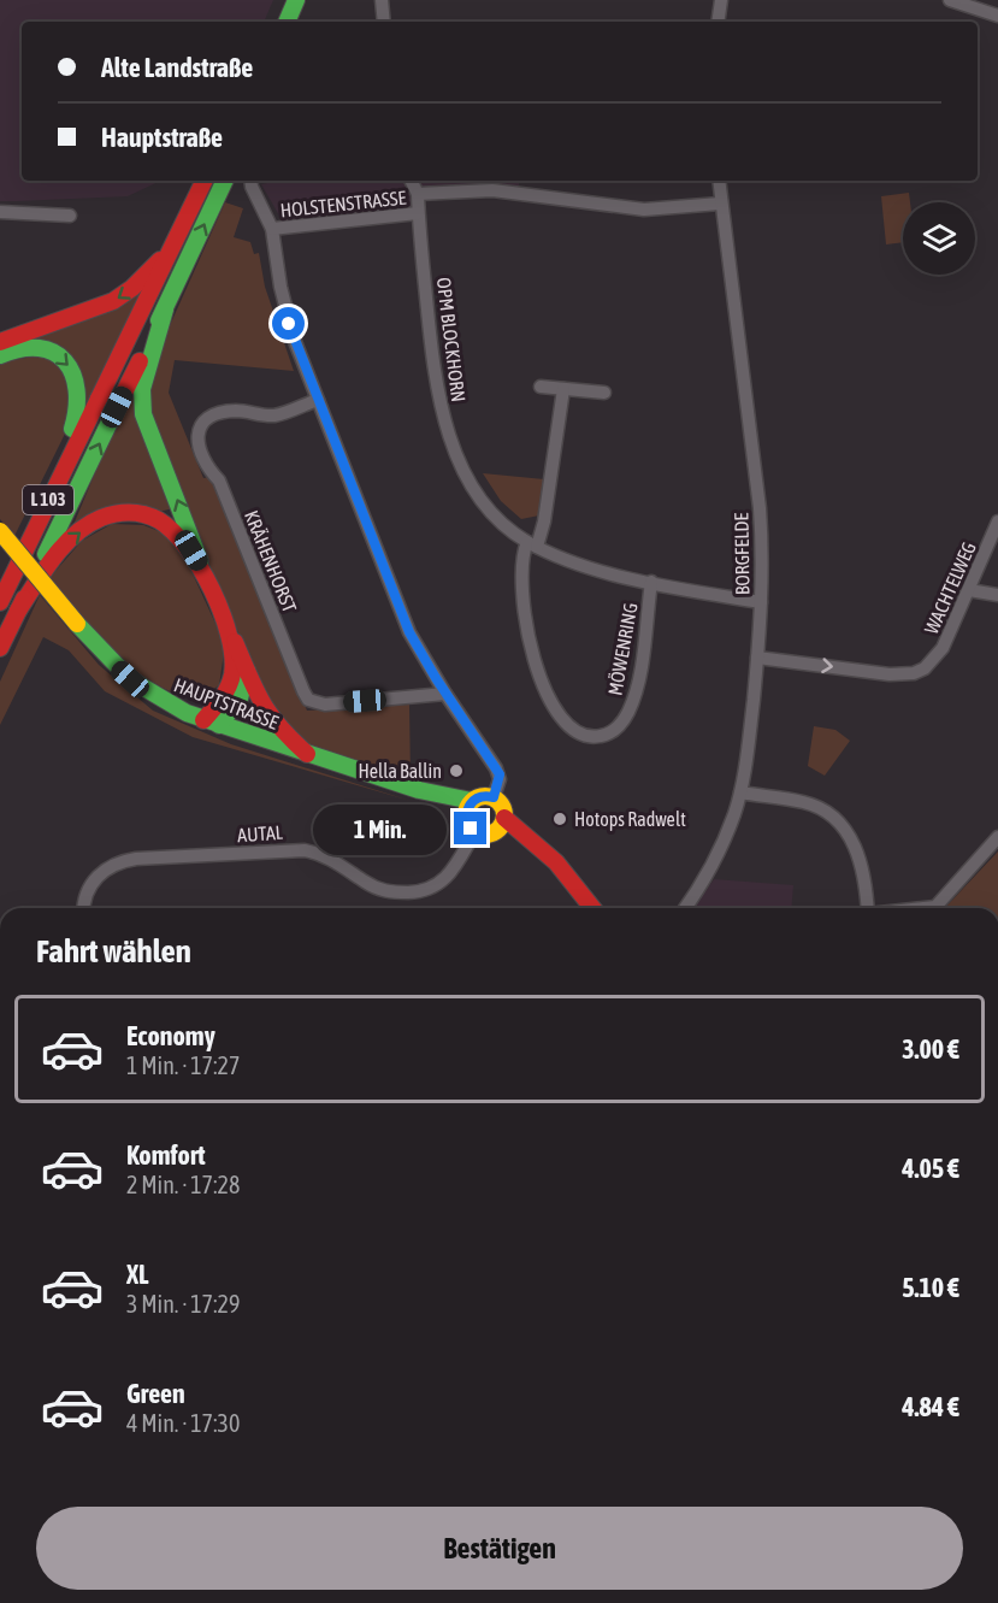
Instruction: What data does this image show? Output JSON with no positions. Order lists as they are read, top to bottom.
{
  "streets": {
    "main road": ["L 103", "HAUPTSTRASSE"],
    "street": [
      "HOLSTENSTRASSE",
      "OPM BLOCKHORN",
      "BORGFELDE",
      "KRÄHENHORST",
      "WACHTELWEG",
      "MÖWENRING",
      "AUTAL"
    ]
  },
  "crossings": [
    ["HOLSTENSTRASSE", "OPM BLOCKHORN"],
    ["OPM BLOCKHORN", "BORGFELDE"],
    ["OPM BLOCKHORN", "MÖWENRING"],
    ["BORGFELDE", "WACHTELWEG"],
    ["HAUPTSTRASSE", "AUTAL"]
  ],
  "one_way": ["WACHTELWEG"],
  "places": ["Hella Ballin", "Hotops Radwelt"],
  "page": {
    "banner": ["Alte Landstraße", "Hauptstraße"],
    "bubble": "1 Min.",
    "heading": "Fahrt wählen",
    "list": [
      {
        "name": "Economy",
        "note": "1 Min. · 17:27",
        "value": "3.00 €"
      },
      {
        "name": "Komfort",
        "note": "2 Min. · 17:28",
        "value": "4.05 €"
      },
      {
        "name": "XL",
        "note": "3 Min. · 17:29",
        "value": "5.10 €"
      },
      {
        "name": "Green",
        "note": "4 Min. · 17:30",
        "value": "4.84 €"
      }
    ],
    "buttons": "Bestätigen"
  }
}
